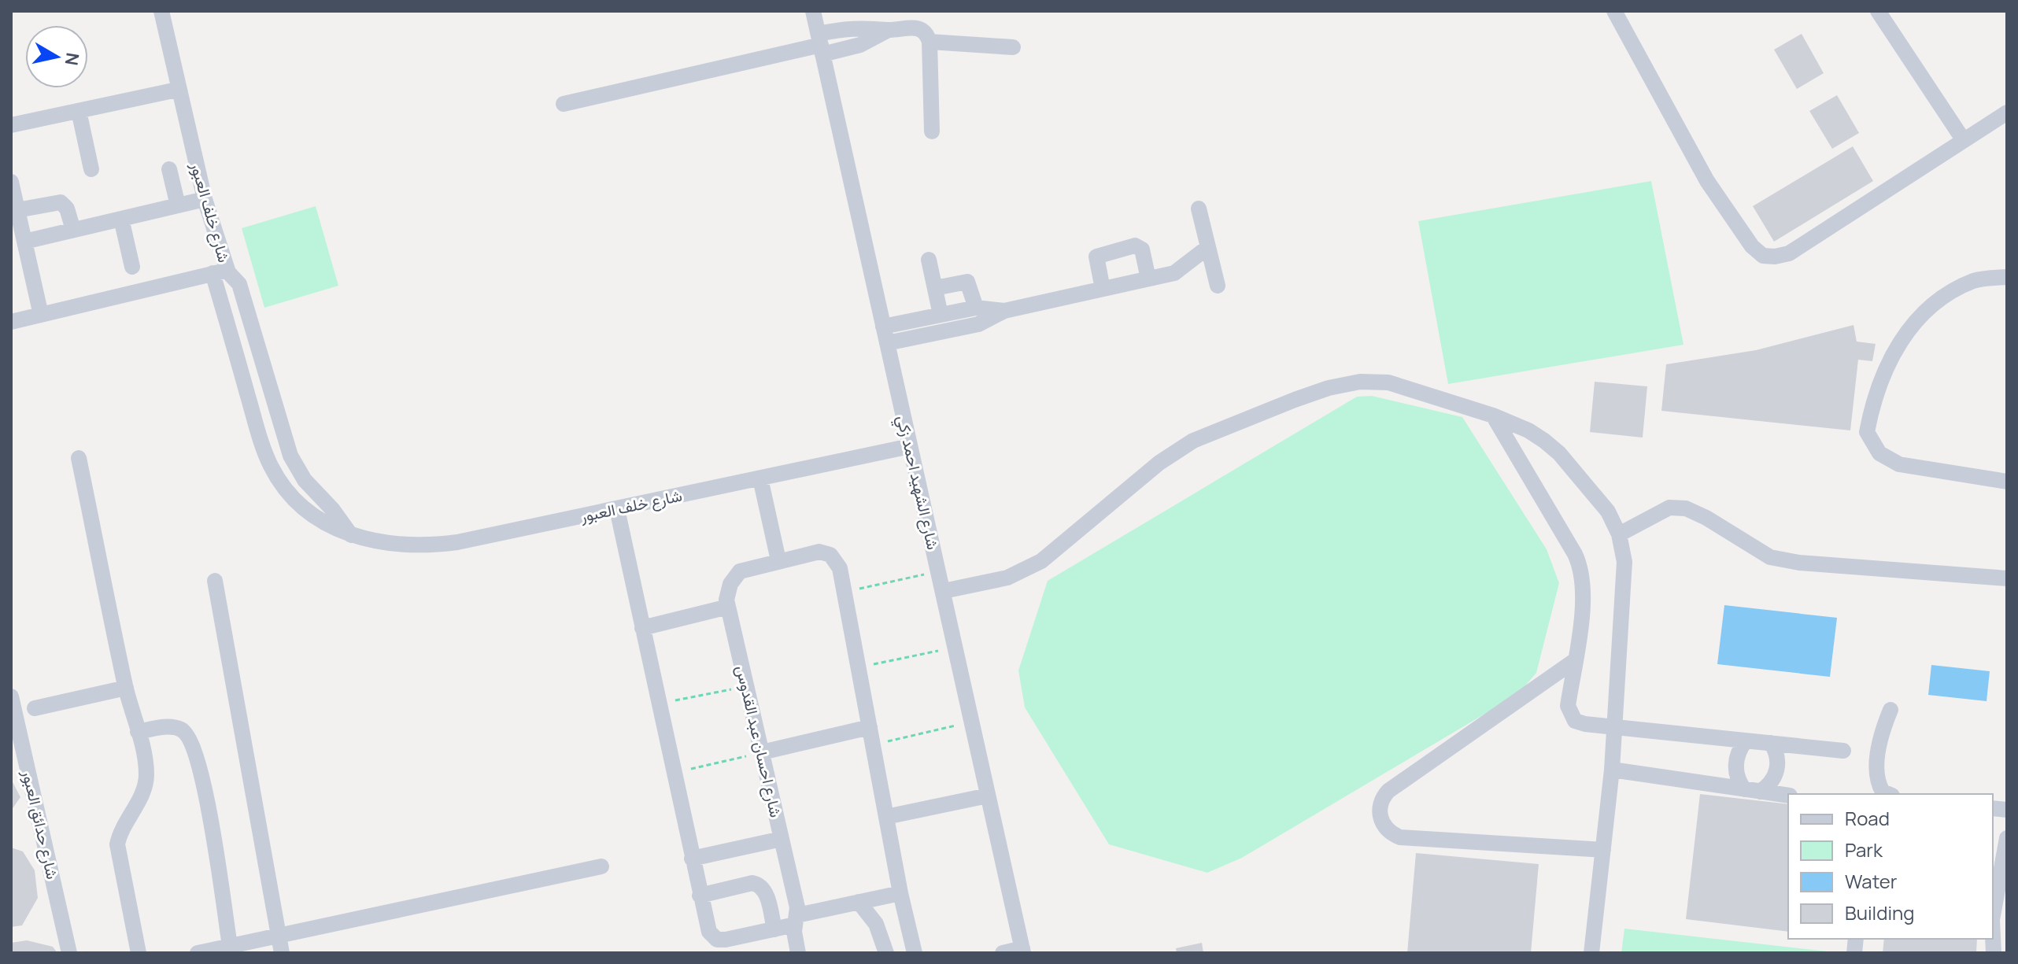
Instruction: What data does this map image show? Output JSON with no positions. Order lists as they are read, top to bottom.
{
  "streets": {
    "street": [
      "شارع خلف العبور",
      "شارع الشهيد احمد زكي",
      "شارع احسان عبد القدوس",
      "شارع حدائق العبور"
    ]
  },
  "crossings": [
    ["شارع خلف العبور", "شارع الشهيد احمد زكي"]
  ],
  "legend": [
    "Road",
    "Park",
    "Water",
    "Building"
  ],
  "north": "right"
}
